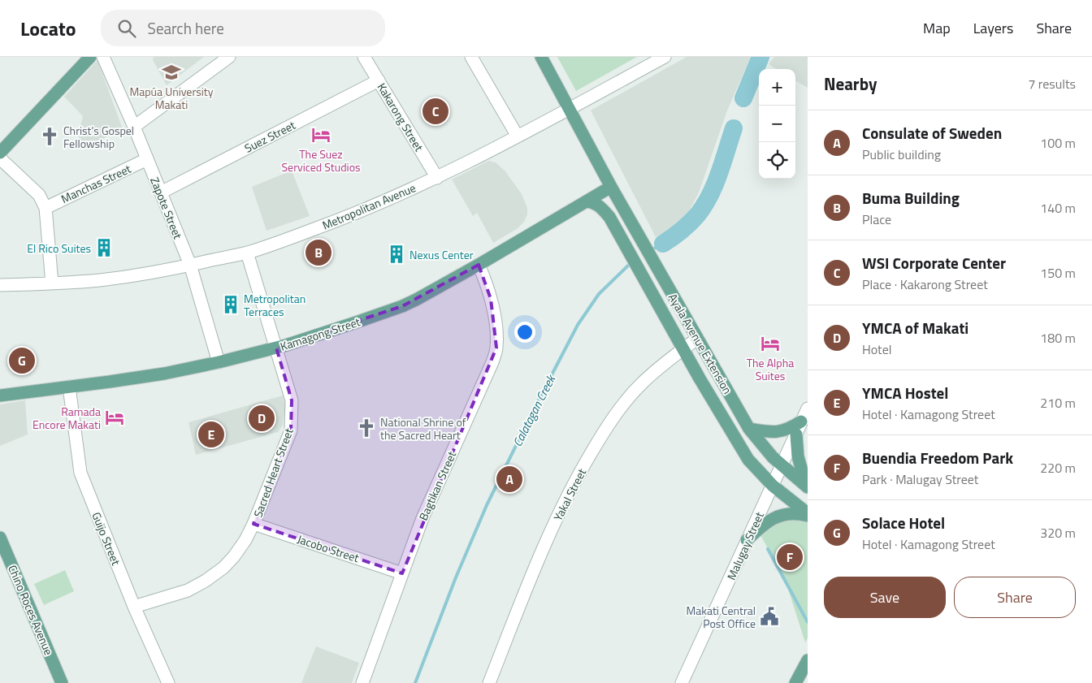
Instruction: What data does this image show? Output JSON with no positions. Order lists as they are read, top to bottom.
{
  "streets": {
    "main road": ["Kamagong Street", "Ayala Avenue Extension", "Chino Roces Avenue"],
    "street": [
      "Kakarong Street",
      "Suez Street",
      "Manchas Street",
      "Metropolitan Avenue",
      "Zapote Street",
      "Sacred Heart Street",
      "Bagtikan Street",
      "Yakal Street",
      "Guijo Street",
      "Malugay Street",
      "Jacobo Street"
    ]
  },
  "crossings": [
    ["Kakarong Street", "Suez Street"],
    ["Kakarong Street", "Metropolitan Avenue"],
    ["Suez Street", "Zapote Street"],
    ["Manchas Street", "Zapote Street"],
    ["Metropolitan Avenue", "Zapote Street"],
    ["Metropolitan Avenue", "Ayala Avenue Extension"],
    ["Metropolitan Avenue", "Sacred Heart Street"],
    ["Zapote Street", "Kamagong Street"],
    ["Kamagong Street", "Ayala Avenue Extension"],
    ["Kamagong Street", "Sacred Heart Street"],
    ["Kamagong Street", "Bagtikan Street"],
    ["Kamagong Street", "Guijo Street"],
    ["Ayala Avenue Extension", "Yakal Street"],
    ["Ayala Avenue Extension", "Malugay Street"],
    ["Sacred Heart Street", "Guijo Street"],
    ["Sacred Heart Street", "Jacobo Street"],
    ["Bagtikan Street", "Jacobo Street"]
  ],
  "water": ["Calatagan Creek"],
  "places": {
    "school or university": ["Mapúa University Makati"],
    "hotel": ["The Suez Serviced Studios", "The Alpha Suites", "Ramada Encore Makati"],
    "church": ["Christ's Gospel Fellowship", "National Shrine of the Sacred Heart"],
    "building": ["El Rico Suites", "Nexus Center", "Metropolitan Terraces"],
    "public building": ["Makati Central Post Office"]
  },
  "page": {
    "header": "Locato",
    "search": "Search here",
    "nav": ["Map", "Layers", "Share"],
    "heading": ["Nearby", "7 results"],
    "map_buttons": ["+", "−"],
    "pins": [
      "C",
      "B",
      "G",
      "D",
      "E",
      "A",
      "F"
    ],
    "list": [
      {
        "mark": "A",
        "name": "Consulate of Sweden",
        "note": "Public building",
        "value": "100 m"
      },
      {
        "mark": "B",
        "name": "Buma Building",
        "note": "Place",
        "value": "140 m"
      },
      {
        "mark": "C",
        "name": "WSI Corporate Center",
        "note": "Place · Kakarong Street",
        "value": "150 m"
      },
      {
        "mark": "D",
        "name": "YMCA of Makati",
        "note": "Hotel",
        "value": "180 m"
      },
      {
        "mark": "E",
        "name": "YMCA Hostel",
        "note": "Hotel · Kamagong Street",
        "value": "210 m"
      },
      {
        "mark": "F",
        "name": "Buendia Freedom Park",
        "note": "Park · Malugay Street",
        "value": "220 m"
      },
      {
        "mark": "G",
        "name": "Solace Hotel",
        "note": "Hotel · Kamagong Street",
        "value": "320 m"
      }
    ],
    "buttons": ["Save", "Share"]
  }
}
